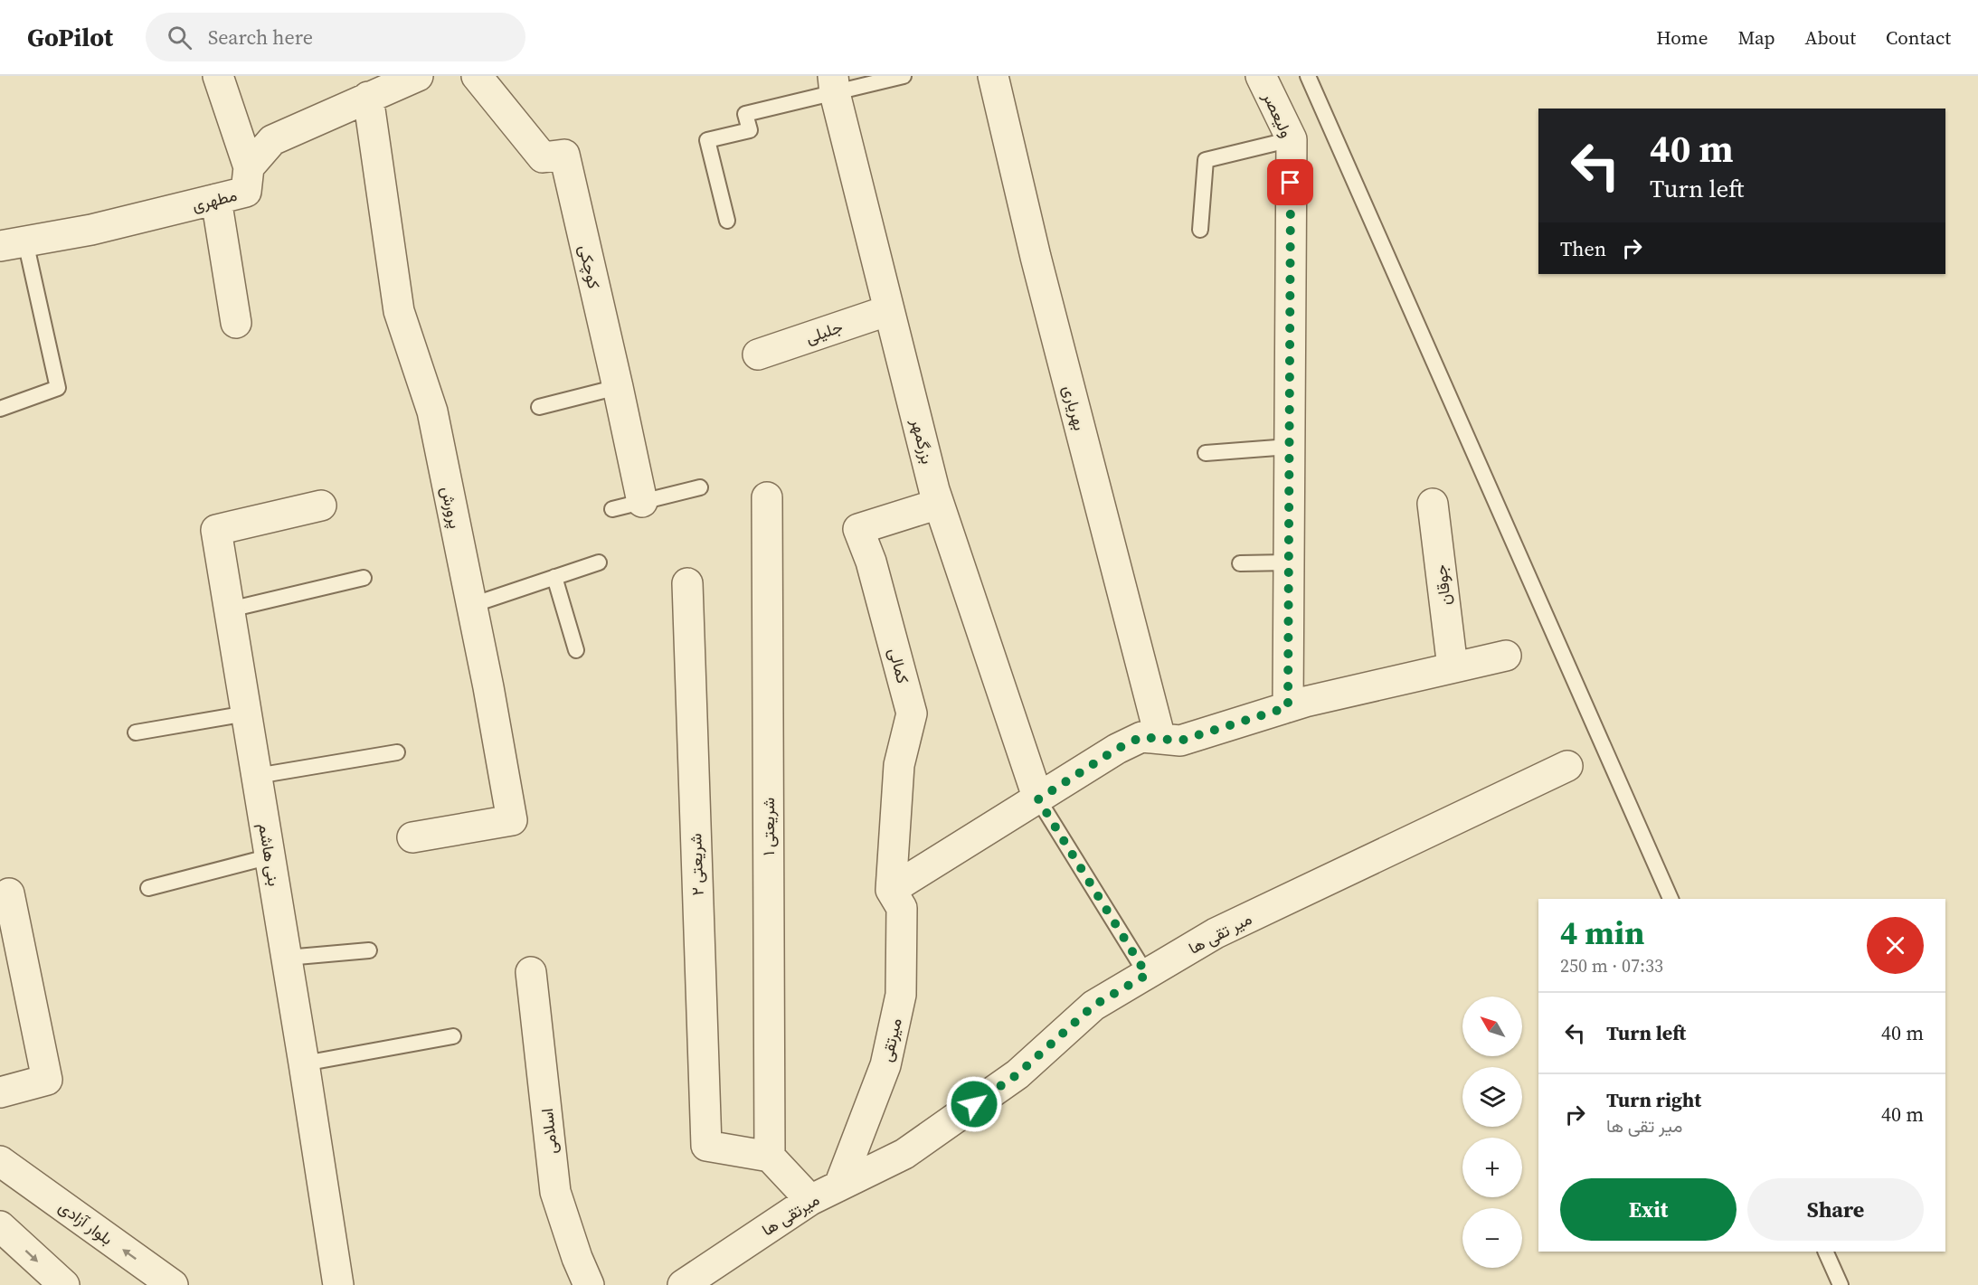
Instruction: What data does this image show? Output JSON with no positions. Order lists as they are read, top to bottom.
{
  "streets": {
    "street": [
      "ولیعصر",
      "مطهری",
      "کوچکی",
      "جلیلی",
      "بهریاری",
      "بزرگمهر",
      "پرورش",
      "جوقان",
      "کمالی",
      "شریعتی ۱",
      "بنی هاشم",
      "شریعتی ۲",
      "میر تقی ها",
      "میرتقی",
      "اسلامی",
      "میرتقی ها",
      "بلوار آزادی"
    ]
  },
  "crossings": [
    ["مطهری", "پرورش"],
    ["جلیلی", "بزرگمهر"],
    ["بزرگمهر", "کمالی"],
    ["کمالی", "میرتقی"],
    ["شریعتی ۱", "شریعتی ۲"],
    ["میر تقی ها", "میرتقی ها"],
    ["میرتقی", "میرتقی ها"]
  ],
  "north": "top left",
  "page": {
    "header": "GoPilot",
    "search": "Search here",
    "nav": [
      "Home",
      "Map",
      "About",
      "Contact"
    ],
    "turn": ["40 m", "Turn left"],
    "then": "Then",
    "heading": ["4 min", "250 m · 07:33"],
    "list": [
      {
        "name": "Turn left",
        "value": "40 m"
      },
      {
        "name": "Turn right",
        "note": "میر تقی ها",
        "value": "40 m"
      }
    ],
    "map_buttons": ["+", "−"],
    "buttons": ["Exit", "Share"]
  }
}
